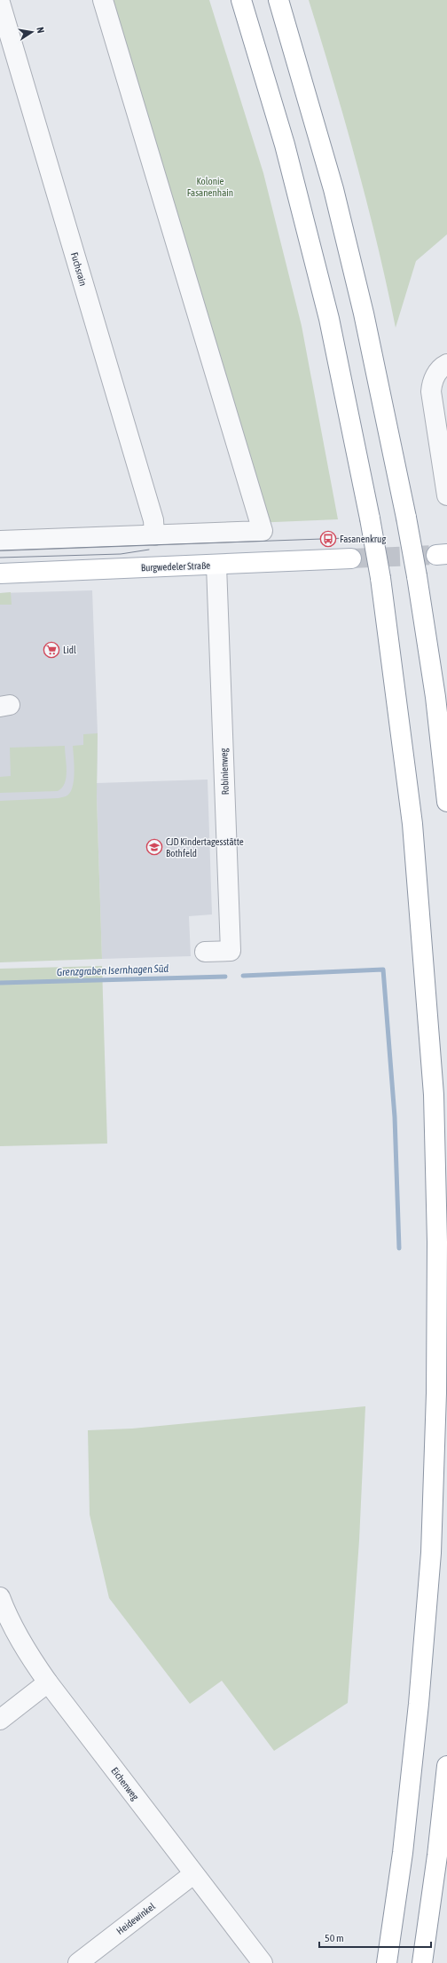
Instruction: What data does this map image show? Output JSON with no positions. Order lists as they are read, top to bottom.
{
  "streets": {
    "main road": ["Burgwedeler Straße"],
    "street": [
      "Fuchsrain",
      "Robinienweg",
      "Eichenweg",
      "Heidewinkel"
    ]
  },
  "crossings": [
    ["Burgwedeler Straße", "Robinienweg"],
    ["Eichenweg", "Heidewinkel"]
  ],
  "water": ["Grenzgraben Isernhagen Süd"],
  "parks": ["Kolonie Fasanenhain"],
  "places": {
    "bus stop": ["Fasanenkrug"],
    "supermarket": ["Lidl"],
    "school or university": ["CJD Kindertagesstätte Bothfeld"]
  },
  "scale_bar": "50 m",
  "north": "right"
}
